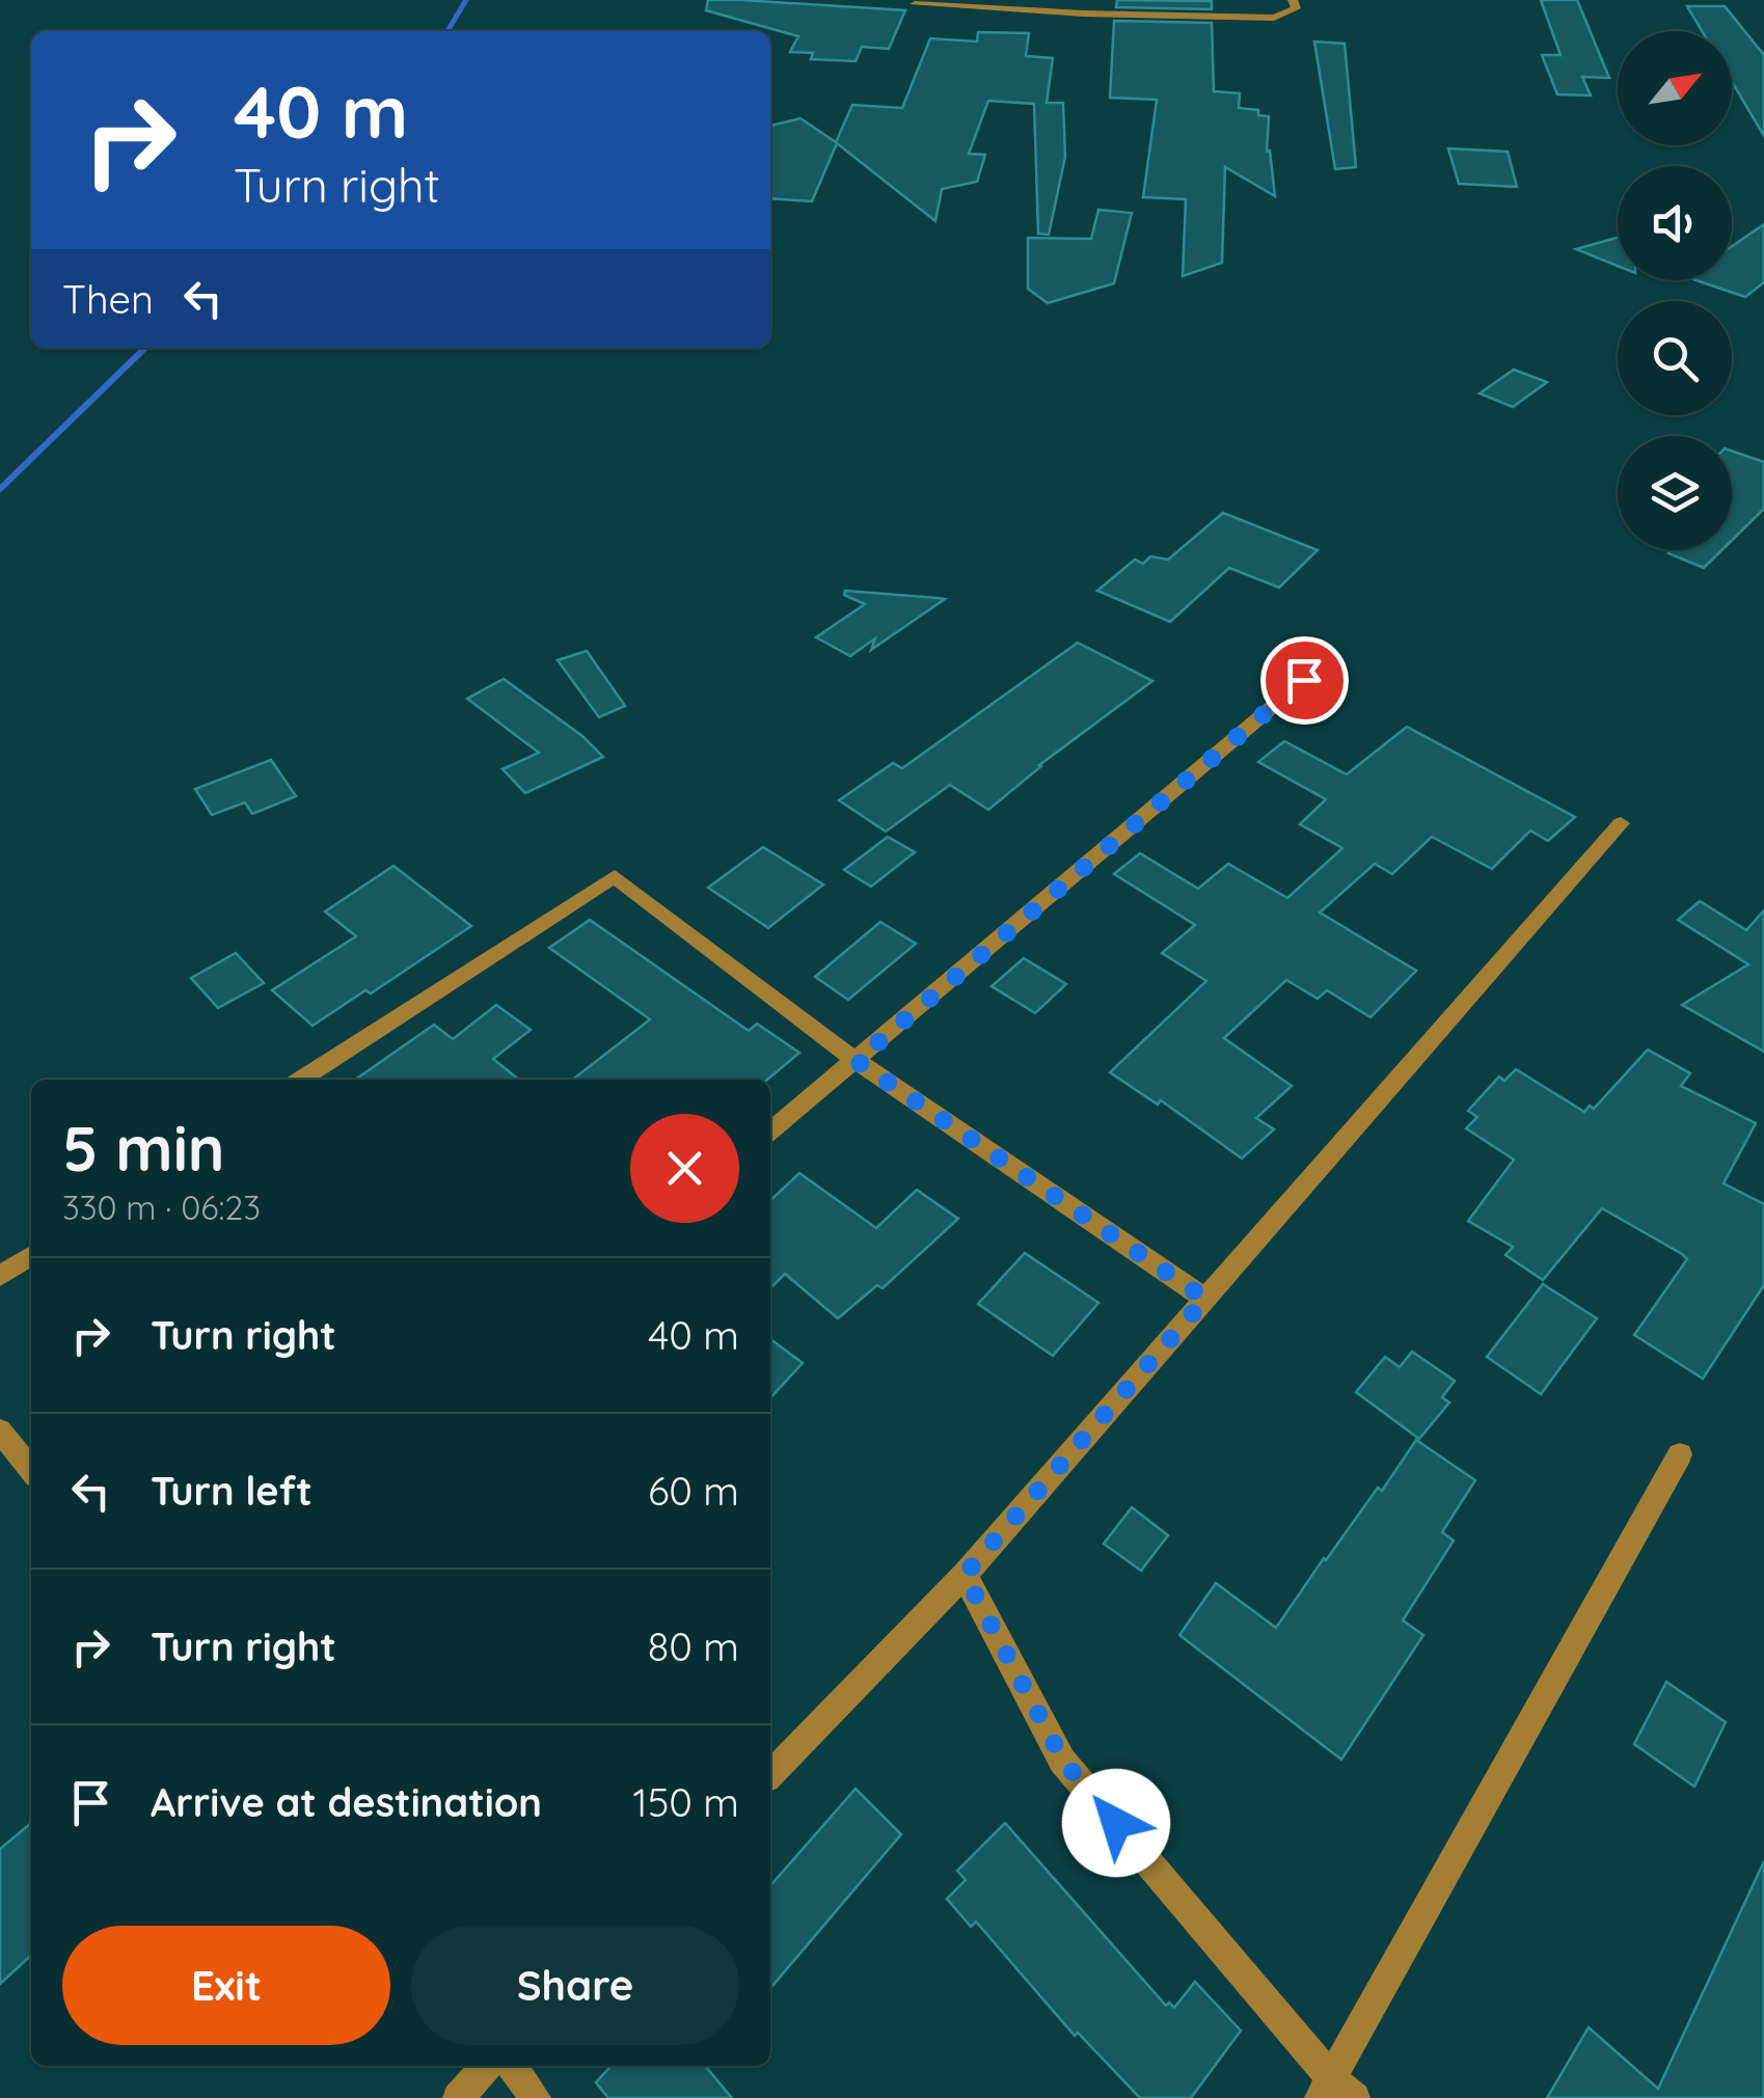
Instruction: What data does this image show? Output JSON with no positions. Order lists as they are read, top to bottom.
{
  "north": "top right",
  "page": {
    "turn": ["40 m", "Turn right"],
    "then": "Then",
    "heading": ["5 min", "330 m · 06:23"],
    "list": [
      {
        "name": "Turn right",
        "value": "40 m"
      },
      {
        "name": "Turn left",
        "value": "60 m"
      },
      {
        "name": "Turn right",
        "value": "80 m"
      },
      {
        "name": "Arrive at destination",
        "value": "150 m"
      }
    ],
    "buttons": ["Exit", "Share"]
  }
}
